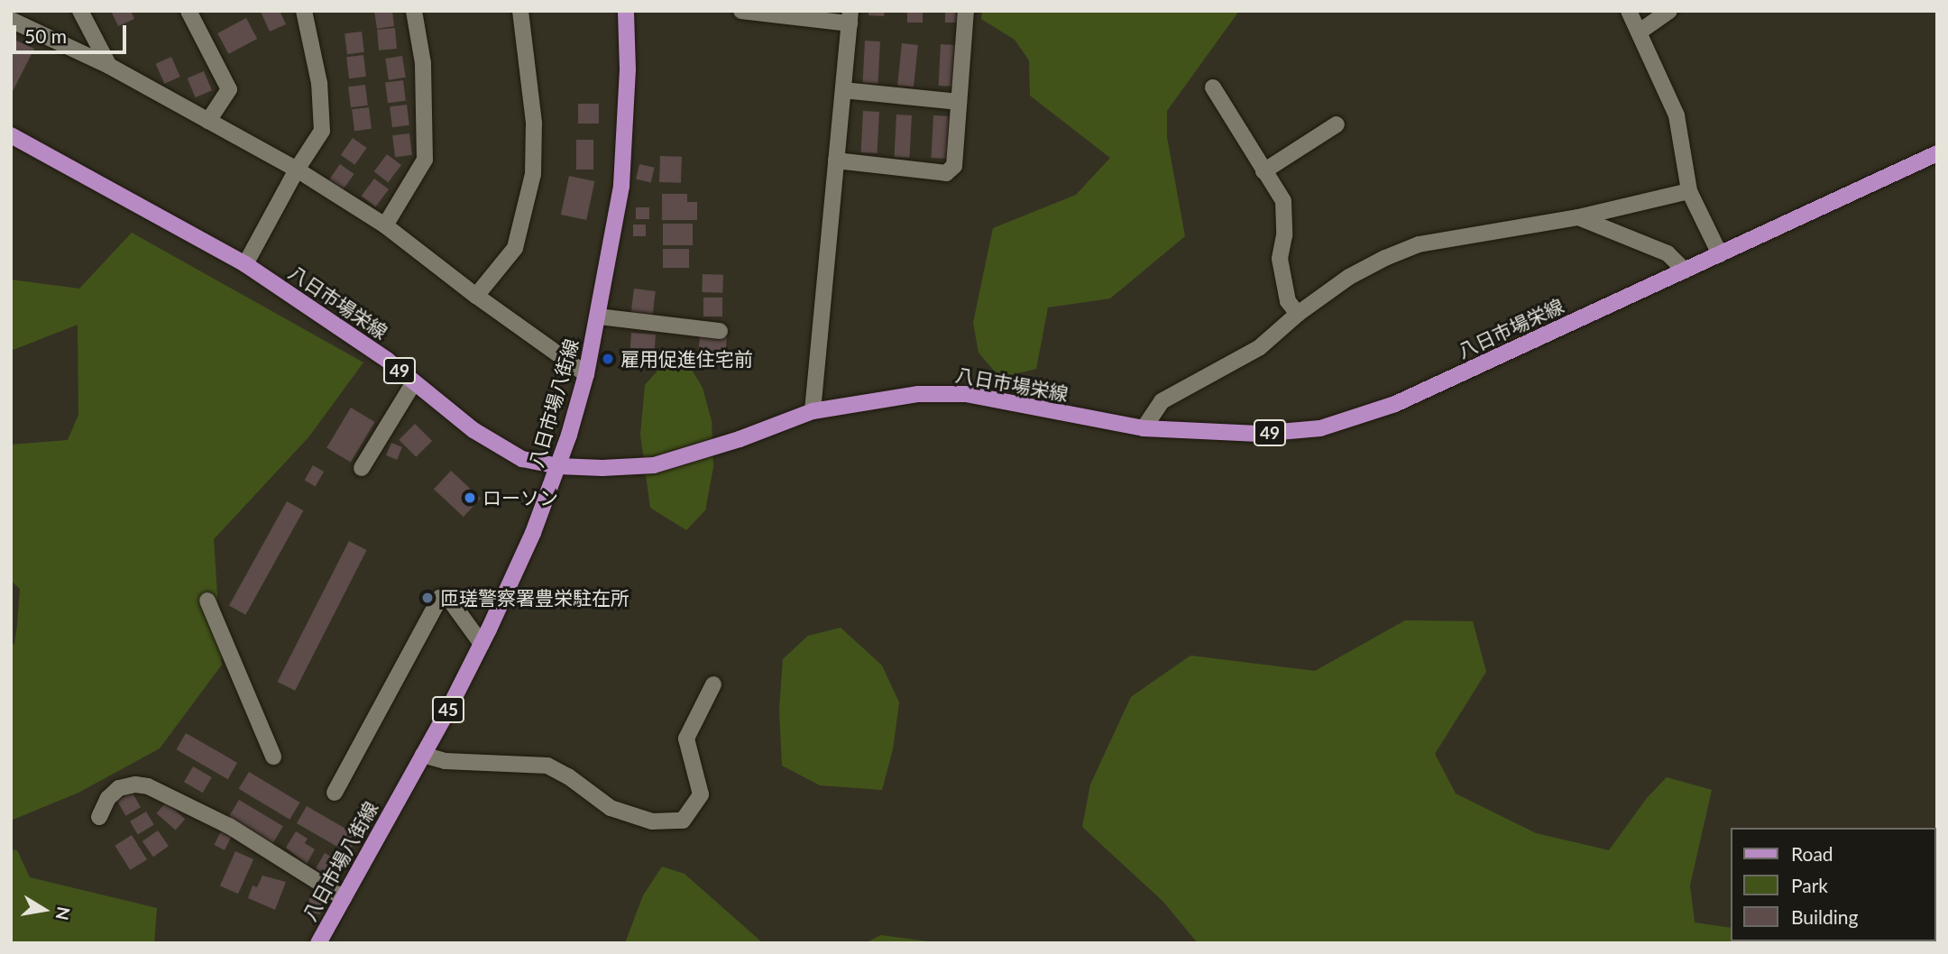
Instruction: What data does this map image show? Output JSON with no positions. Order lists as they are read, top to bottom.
{
  "streets": {
    "main road": [
      "八日市場栄線",
      "49",
      "八日市場八街線",
      "45"
    ]
  },
  "crossings": [
    ["八日市場栄線", "八日市場八街線"]
  ],
  "places": ["雇用促進住宅前", "ローソン", "匝瑳警察署豊栄駐在所"],
  "legend": ["Road", "Park", "Building"],
  "scale_bar": "50 m",
  "north": "right"
}
